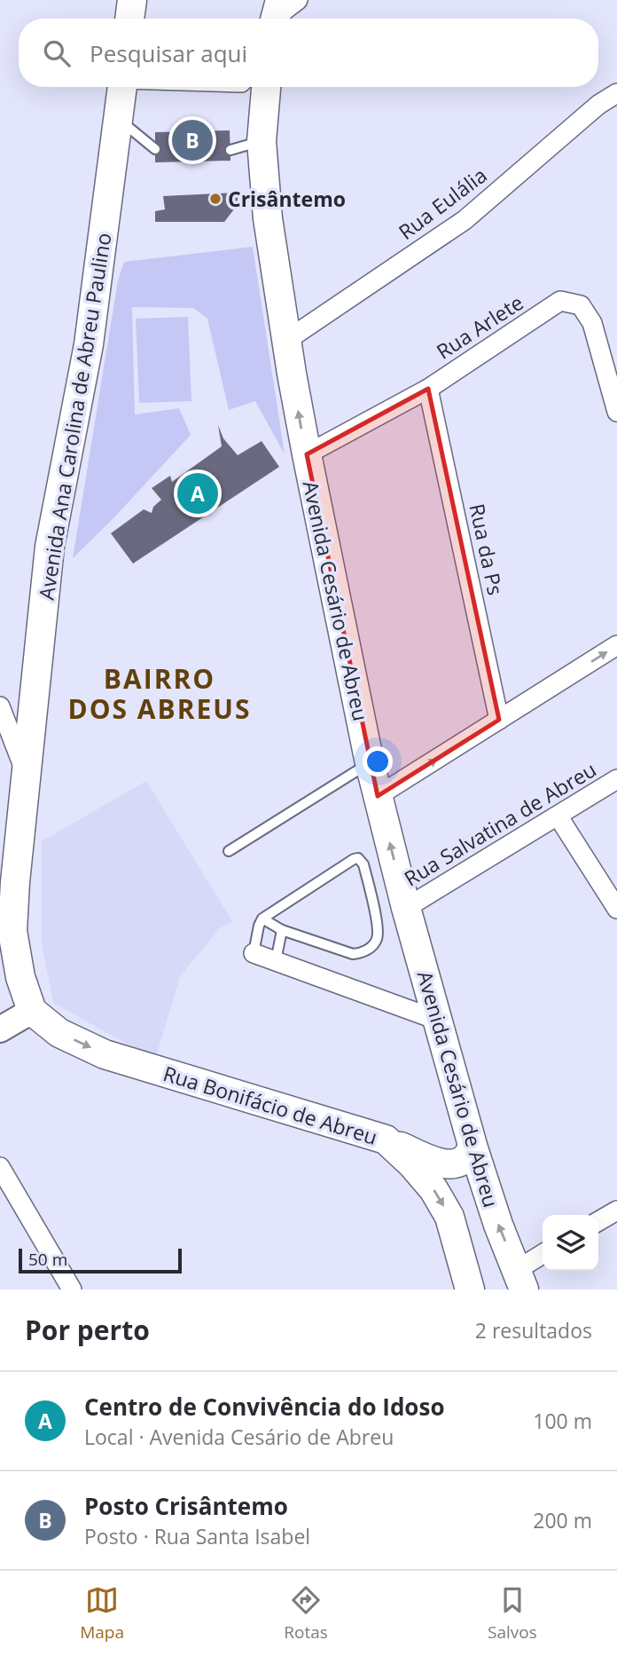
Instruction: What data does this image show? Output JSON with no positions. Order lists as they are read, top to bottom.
{
  "streets": {
    "main road": ["Avenida Ana Carolina de Abreu Paulino", "Avenida Cesário de Abreu", "Rua Bonifácio de Abreu"],
    "street": [
      "Rua Eulália",
      "Rua Arlete",
      "Rua da Ps",
      "Rua Salvatina de Abreu"
    ]
  },
  "crossings": [
    ["Rua Eulália", "Avenida Cesário de Abreu"],
    ["Rua Arlete", "Rua da Ps"],
    ["Rua Arlete", "Avenida Cesário de Abreu"],
    ["Avenida Ana Carolina de Abreu Paulino", "Rua Bonifácio de Abreu"],
    ["Avenida Cesário de Abreu", "Rua Salvatina de Abreu"]
  ],
  "one_way": ["Rua Bonifácio de Abreu"],
  "districts": ["BAIRRO DOS ABREUS"],
  "places": ["Crisântemo"],
  "scale_bar": "50 m",
  "page": {
    "search": "Pesquisar aqui",
    "pins": ["B", "A"],
    "scale": "50 m",
    "heading": ["Por perto", "2 resultados"],
    "list": [
      {
        "mark": "A",
        "name": "Centro de Convivência do Idoso",
        "note": "Local · Avenida Cesário de Abreu",
        "value": "100 m"
      },
      {
        "mark": "B",
        "name": "Posto Crisântemo",
        "note": "Posto · Rua Santa Isabel",
        "value": "200 m"
      }
    ],
    "nav": ["Mapa", "Rotas", "Salvos"]
  }
}
